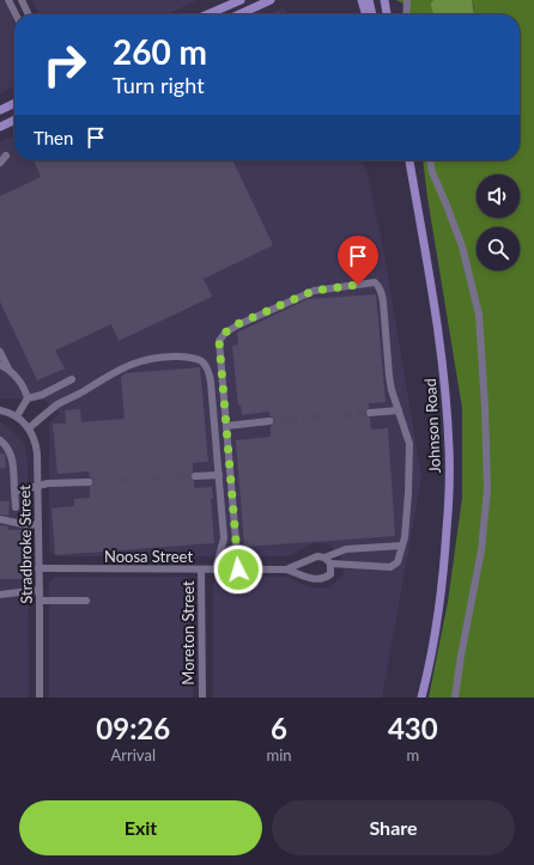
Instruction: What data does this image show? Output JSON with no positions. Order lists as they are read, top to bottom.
{
  "streets": {
    "main road": ["Johnson Road"],
    "street": ["Stradbroke Street", "Noosa Street", "Moreton Street"]
  },
  "crossings": [
    ["Stradbroke Street", "Noosa Street"],
    ["Noosa Street", "Moreton Street"]
  ],
  "page": {
    "turn": ["260 m", "Turn right"],
    "then": "Then",
    "eta": [
      "09:26",
      "Arrival",
      "6",
      "min",
      "430",
      "m"
    ],
    "buttons": ["Exit", "Share"]
  }
}
